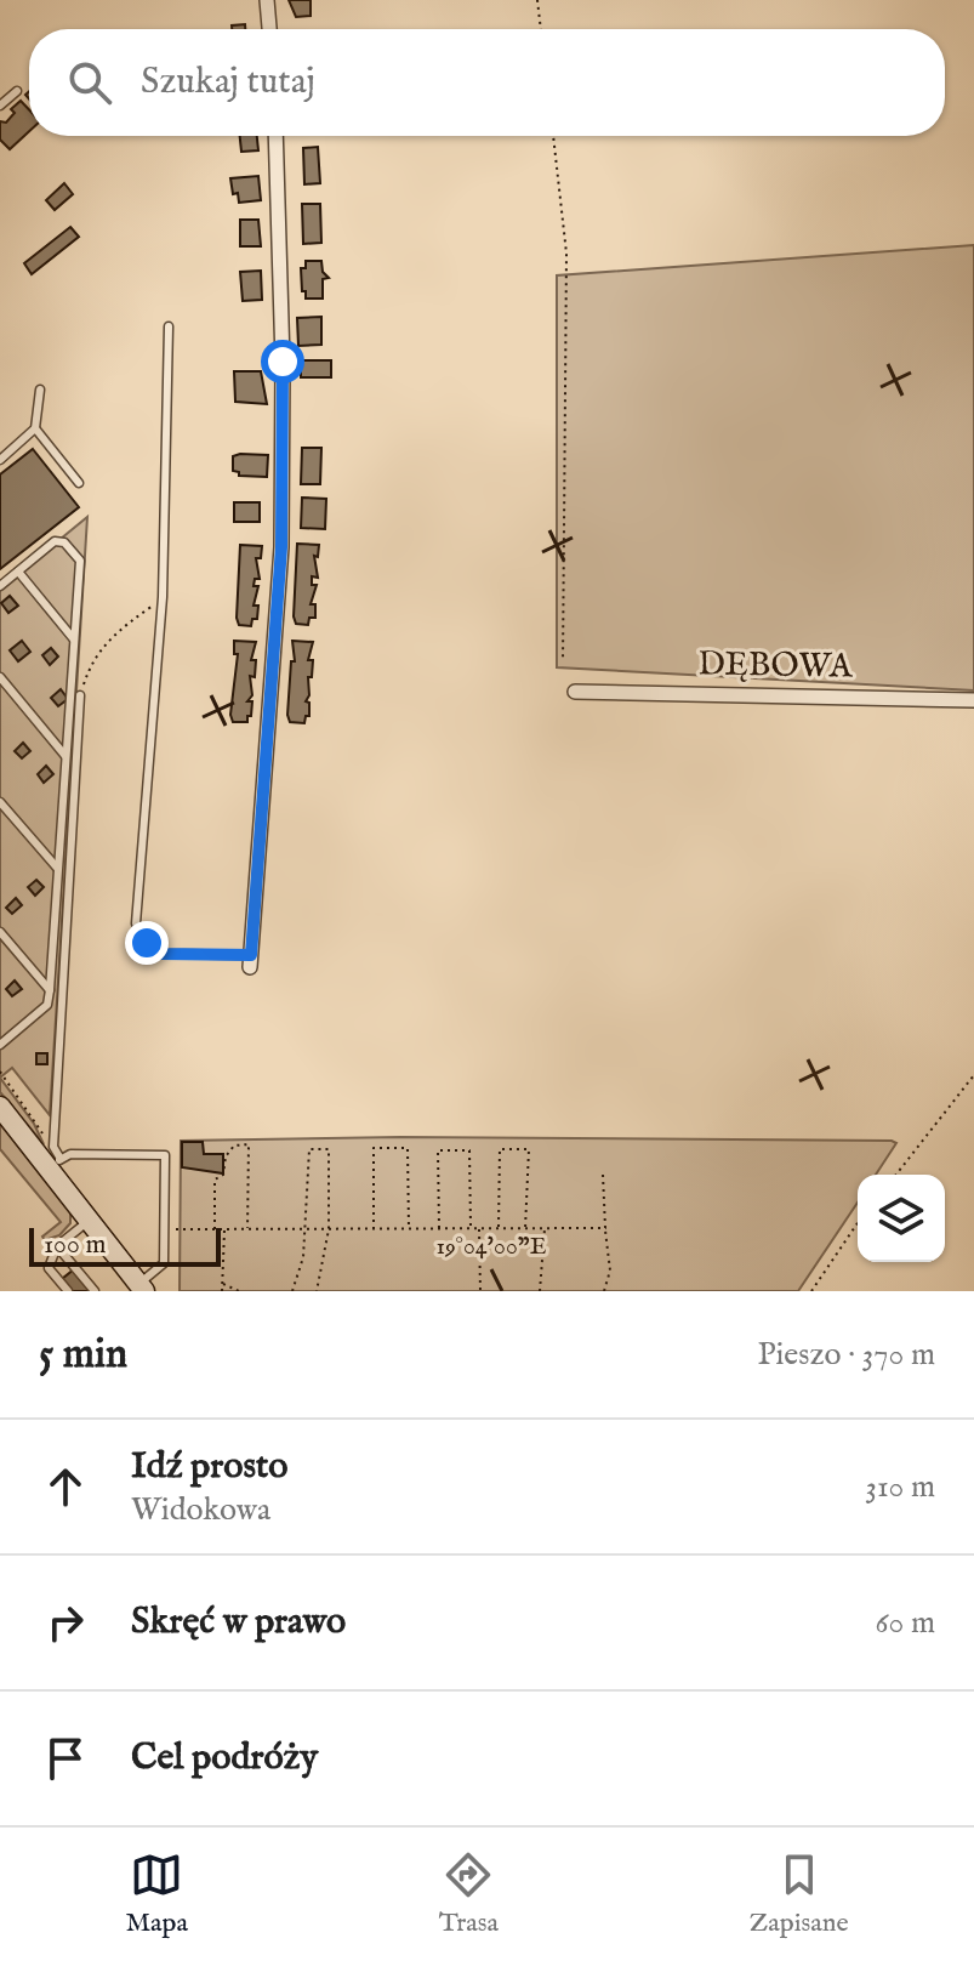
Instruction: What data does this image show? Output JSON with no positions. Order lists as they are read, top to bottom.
{
  "streets": {
    "street": ["DĘBOWA"]
  },
  "scale_bar": "100 m",
  "page": {
    "search": "Szukaj tutaj",
    "scale": "100 m",
    "heading": ["5 min", "Pieszo · 370 m"],
    "list": [
      ["Idź prosto", "Widokowa", "310 m"],
      ["Skręć w prawo", "60 m"],
      "Cel podróży"
    ],
    "nav": ["Mapa", "Trasa", "Zapisane"]
  },
  "coordinates": ["19°04'00\"E"]
}
